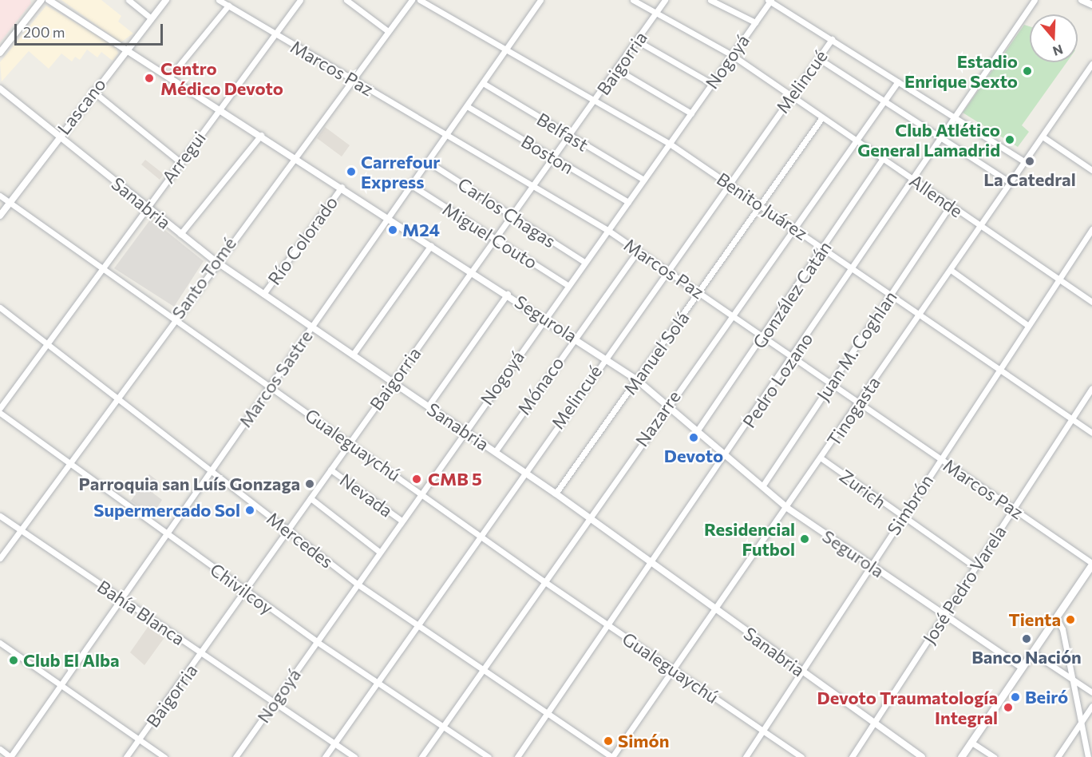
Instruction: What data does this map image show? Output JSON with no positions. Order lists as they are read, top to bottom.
{
  "streets": {
    "street": [
      "Nogoyá",
      "Baigorria",
      "Marcos Paz",
      "Melincué",
      "Lascano",
      "Belfast",
      "Boston",
      "Arregui",
      "Allende",
      "Sanabria",
      "Benito Juárez",
      "Carlos Chagas",
      "Miguel Couto",
      "Río Colorado",
      "Santo Tomé",
      "González Catán",
      "Segurola",
      "Juan M. Coghlan",
      "Manuel Solá",
      "Marcos Sastre",
      "Pedro Lozano",
      "Mónaco",
      "Tinogasta",
      "Nazarre",
      "Gualeguaychú",
      "Zurich",
      "Nevada",
      "Simbrón",
      "Mercedes",
      "José Pedro Varela",
      "Chivilcoy",
      "Bahía Blanca"
    ]
  },
  "crossings": [
    ["Nogoyá", "Marcos Paz"],
    ["Nogoyá", "Belfast"],
    ["Nogoyá", "Boston"],
    ["Nogoyá", "Allende"],
    ["Nogoyá", "Sanabria"],
    ["Nogoyá", "Benito Juárez"],
    ["Nogoyá", "Carlos Chagas"],
    ["Nogoyá", "Miguel Couto"],
    ["Nogoyá", "Segurola"],
    ["Nogoyá", "Gualeguaychú"],
    ["Nogoyá", "Nevada"],
    ["Nogoyá", "Mercedes"],
    ["Nogoyá", "Chivilcoy"],
    ["Nogoyá", "Bahía Blanca"],
    ["Baigorria", "Marcos Paz"],
    ["Baigorria", "Belfast"],
    ["Baigorria", "Boston"],
    ["Baigorria", "Allende"],
    ["Baigorria", "Sanabria"],
    ["Baigorria", "Benito Juárez"],
    ["Baigorria", "Carlos Chagas"],
    ["Baigorria", "Miguel Couto"],
    ["Baigorria", "Segurola"],
    ["Baigorria", "Gualeguaychú"],
    ["Baigorria", "Nevada"],
    ["Baigorria", "Mercedes"],
    ["Baigorria", "Chivilcoy"],
    ["Baigorria", "Bahía Blanca"],
    ["Marcos Paz", "Melincué"],
    ["Marcos Paz", "Arregui"],
    ["Marcos Paz", "Santo Tomé"],
    ["Marcos Paz", "González Catán"],
    ["Marcos Paz", "Juan M. Coghlan"],
    ["Marcos Paz", "Manuel Solá"],
    ["Marcos Paz", "Marcos Sastre"],
    ["Marcos Paz", "Pedro Lozano"],
    ["Marcos Paz", "Mónaco"],
    ["Marcos Paz", "Tinogasta"],
    ["Marcos Paz", "Nazarre"],
    ["Marcos Paz", "Simbrón"],
    ["Marcos Paz", "José Pedro Varela"],
    ["Melincué", "Allende"],
    ["Melincué", "Sanabria"],
    ["Melincué", "Benito Juárez"],
    ["Melincué", "Segurola"],
    ["Melincué", "Gualeguaychú"],
    ["Melincué", "Mercedes"],
    ["Melincué", "Chivilcoy"],
    ["Melincué", "Bahía Blanca"],
    ["Lascano", "Sanabria"],
    ["Lascano", "Segurola"],
    ["Lascano", "Gualeguaychú"],
    ["Belfast", "Marcos Sastre"],
    ["Boston", "Marcos Sastre"],
    ["Arregui", "Sanabria"],
    ["Arregui", "Segurola"],
    ["Arregui", "Gualeguaychú"],
    ["Arregui", "Mercedes"],
    ["Allende", "González Catán"],
    ["Allende", "Juan M. Coghlan"],
    ["Allende", "Manuel Solá"],
    ["Allende", "Pedro Lozano"],
    ["Allende", "Tinogasta"],
    ["Allende", "Nazarre"],
    ["Allende", "Simbrón"],
    ["Sanabria", "Río Colorado"],
    ["Sanabria", "Santo Tomé"],
    ["Sanabria", "Manuel Solá"],
    ["Sanabria", "Marcos Sastre"],
    ["Sanabria", "Pedro Lozano"],
    ["Sanabria", "Mónaco"],
    ["Sanabria", "Tinogasta"],
    ["Sanabria", "Nazarre"],
    ["Sanabria", "Simbrón"],
    ["Sanabria", "José Pedro Varela"],
    ["Benito Juárez", "González Catán"],
    ["Benito Juárez", "Juan M. Coghlan"],
    ["Benito Juárez", "Manuel Solá"],
    ["Benito Juárez", "Marcos Sastre"],
    ["Benito Juárez", "Pedro Lozano"],
    ["Benito Juárez", "Tinogasta"],
    ["Benito Juárez", "Nazarre"],
    ["Benito Juárez", "Simbrón"],
    ["Benito Juárez", "José Pedro Varela"],
    ["Carlos Chagas", "Marcos Sastre"],
    ["Miguel Couto", "Marcos Sastre"],
    ["Río Colorado", "Segurola"],
    ["Santo Tomé", "Segurola"],
    ["Santo Tomé", "Gualeguaychú"],
    ["Santo Tomé", "Mercedes"],
    ["Santo Tomé", "Chivilcoy"],
    ["Santo Tomé", "Bahía Blanca"],
    ["González Catán", "Segurola"],
    ["Segurola", "Juan M. Coghlan"],
    ["Segurola", "Manuel Solá"],
    ["Segurola", "Marcos Sastre"],
    ["Segurola", "Pedro Lozano"],
    ["Segurola", "Mónaco"],
    ["Segurola", "Tinogasta"],
    ["Segurola", "Nazarre"],
    ["Segurola", "Simbrón"],
    ["Segurola", "José Pedro Varela"],
    ["Marcos Sastre", "Gualeguaychú"],
    ["Marcos Sastre", "Mercedes"],
    ["Marcos Sastre", "Chivilcoy"],
    ["Marcos Sastre", "Bahía Blanca"],
    ["Pedro Lozano", "Gualeguaychú"],
    ["Pedro Lozano", "Mercedes"],
    ["Tinogasta", "Gualeguaychú"],
    ["Tinogasta", "Zurich"],
    ["Tinogasta", "Mercedes"],
    ["Nazarre", "Gualeguaychú"],
    ["Nazarre", "Mercedes"],
    ["Nazarre", "Chivilcoy"],
    ["Gualeguaychú", "Simbrón"],
    ["Zurich", "Simbrón"],
    ["Zurich", "José Pedro Varela"]
  ],
  "places": [
    "Estadio Enrique Sexto",
    "Centro Médico Devoto",
    "Club Atlético General Lamadrid",
    "La Catedral",
    "Carrefour Express",
    "M24",
    "Devoto",
    "CMB 5",
    "Parroquia san Luís Gonzaga",
    "Supermercado Sol",
    "Residencial Futbol",
    "Tienta",
    "Banco Nación",
    "Club El Alba",
    "Beiró",
    "Devoto Traumatología Integral",
    "Simón"
  ],
  "scale_bar": "200 m",
  "north": "bottom"
}
